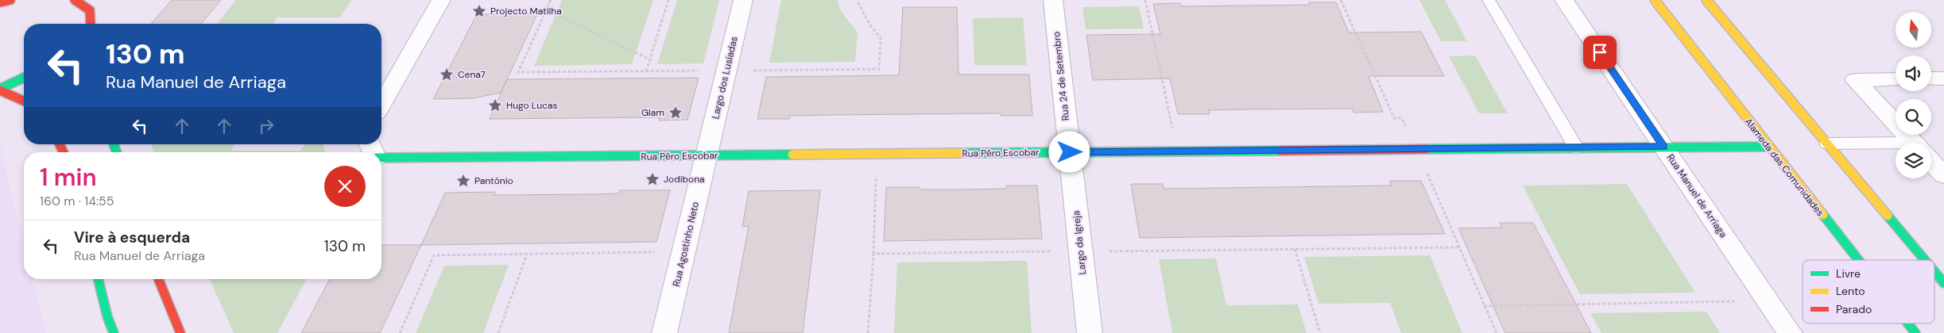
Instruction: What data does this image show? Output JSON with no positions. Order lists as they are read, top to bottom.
{
  "streets": {
    "street": [
      "Rua 24 de Setembro",
      "Largo dos Lusíadas",
      "Rua Pêro Escobar",
      "Alameda das Comunidades",
      "Rua Manuel de Arriaga",
      "Largo da Igreja",
      "Rua Agostinho Neto"
    ]
  },
  "crossings": [
    ["Rua 24 de Setembro", "Rua Pêro Escobar"],
    ["Rua 24 de Setembro", "Largo da Igreja"],
    ["Largo dos Lusíadas", "Rua Pêro Escobar"],
    ["Largo dos Lusíadas", "Rua Agostinho Neto"],
    ["Rua Pêro Escobar", "Alameda das Comunidades"],
    ["Rua Pêro Escobar", "Rua Manuel de Arriaga"],
    ["Rua Pêro Escobar", "Largo da Igreja"],
    ["Rua Pêro Escobar", "Rua Agostinho Neto"]
  ],
  "places": {
    "place": [
      "Projecto Matilha",
      "Cena7",
      "Hugo Lucas",
      "Glam",
      "Jodibona",
      "Pantónio"
    ]
  },
  "legend": ["Livre", "Lento", "Parado"],
  "north": "top",
  "page": {
    "turn": ["130 m", "Rua Manuel de Arriaga"],
    "heading": ["1 min", "160 m · 14:55"],
    "list": [
      {
        "name": "Vire à esquerda",
        "note": "Rua Manuel de Arriaga",
        "value": "130 m"
      }
    ]
  }
}
